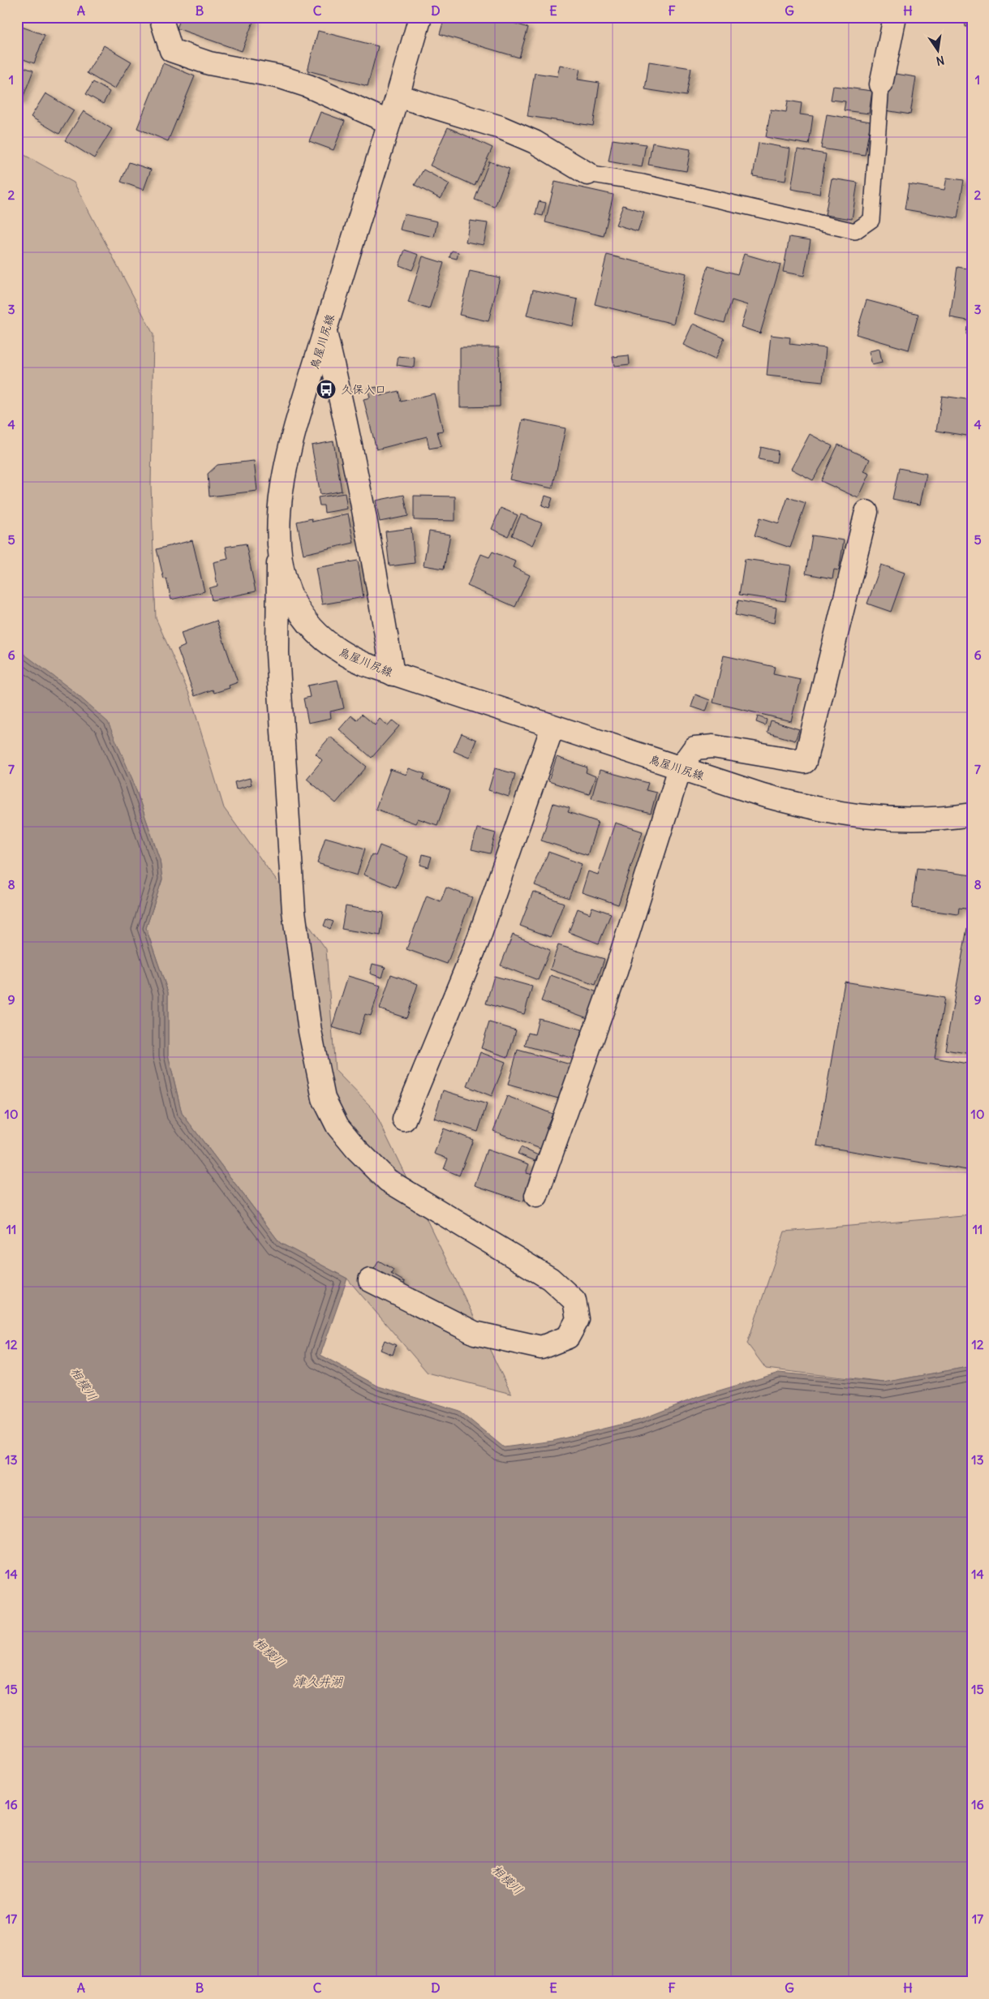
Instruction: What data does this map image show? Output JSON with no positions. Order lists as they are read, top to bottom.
{
  "streets": {
    "street": ["鳥屋川尻線"]
  },
  "water": ["相模川", "津久井湖"],
  "places": {
    "bus stop": ["久保入口"]
  },
  "north": "bottom",
  "grid": {
    "columns": [
      "A",
      "B",
      "C",
      "D",
      "E",
      "F",
      "G",
      "H"
    ],
    "rows": [
      "1",
      "2",
      "3",
      "4",
      "5",
      "6",
      "7",
      "8",
      "9",
      "10",
      "11",
      "12",
      "13",
      "14",
      "15",
      "16",
      "17"
    ]
  }
}
